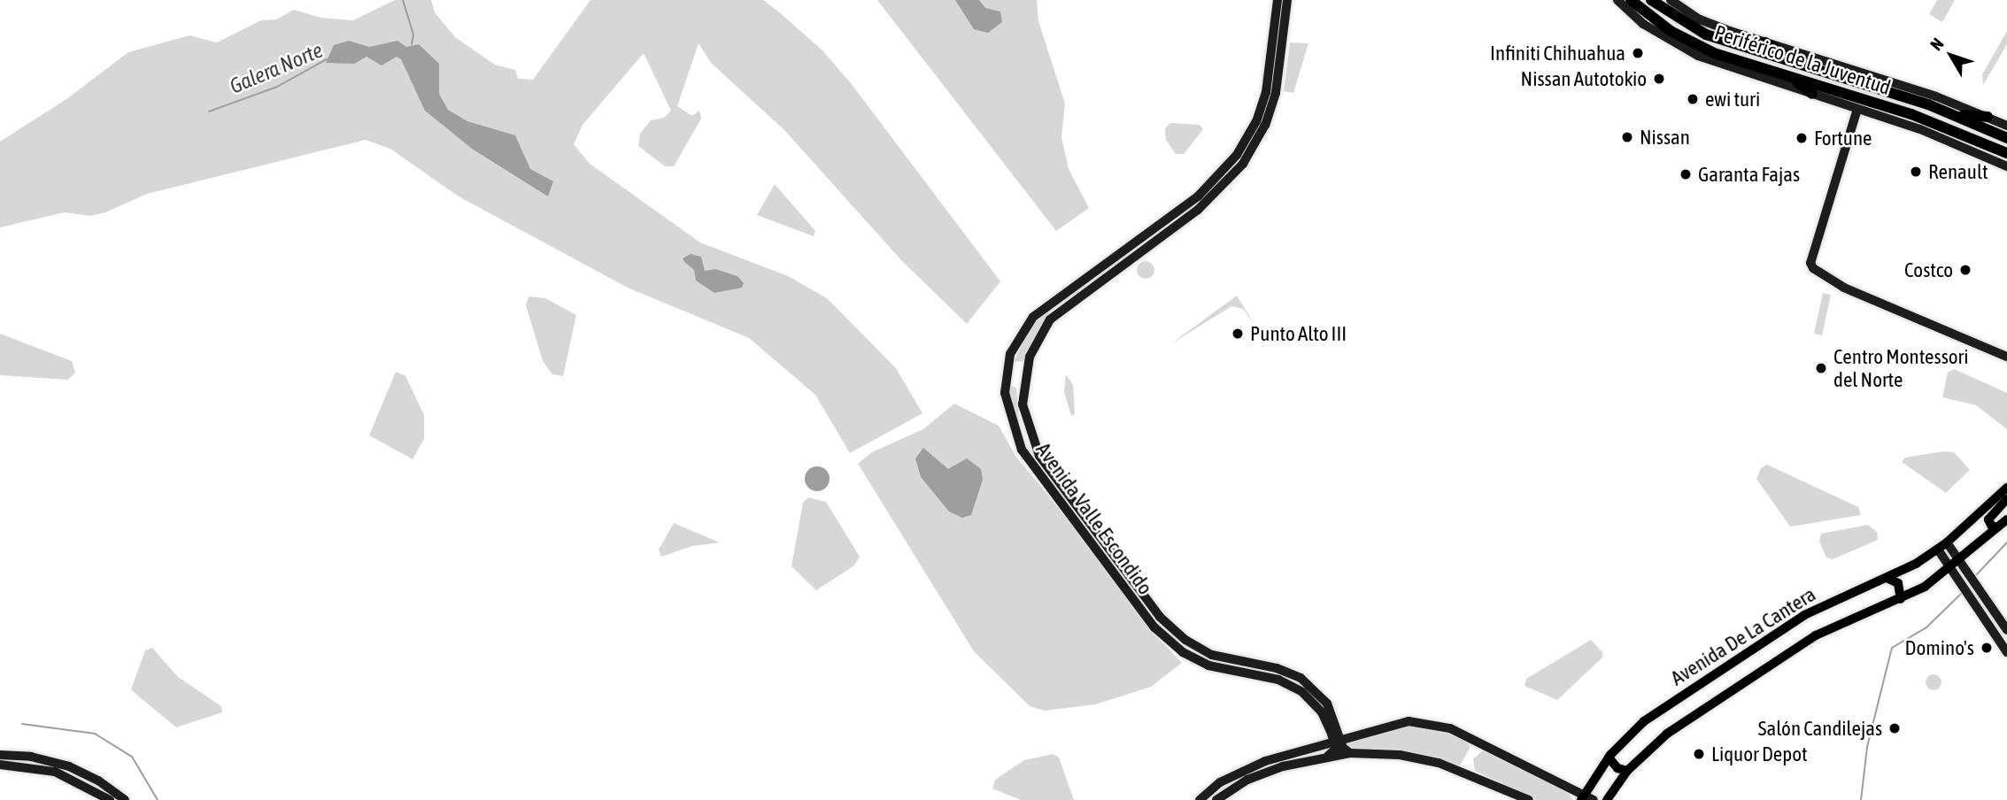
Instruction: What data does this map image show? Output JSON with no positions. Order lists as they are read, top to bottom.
{
  "streets": {
    "highway": ["Periférico de la Juventud"],
    "main road": ["Avenida De La Cantera"],
    "street": ["Avenida Valle Escondido"]
  },
  "water": ["Galera Norte"],
  "places": [
    "Infiniti Chihuahua",
    "Nissan Autotokio",
    "ewi turi",
    "Nissan",
    "Fortune",
    "Renault",
    "Garanta Fajas",
    "Costco",
    "Punto Alto III",
    "Centro Montessori del Norte",
    "Domino's",
    "Salón Candilejas",
    "Liquor Depot"
  ],
  "north": "top left"
}
